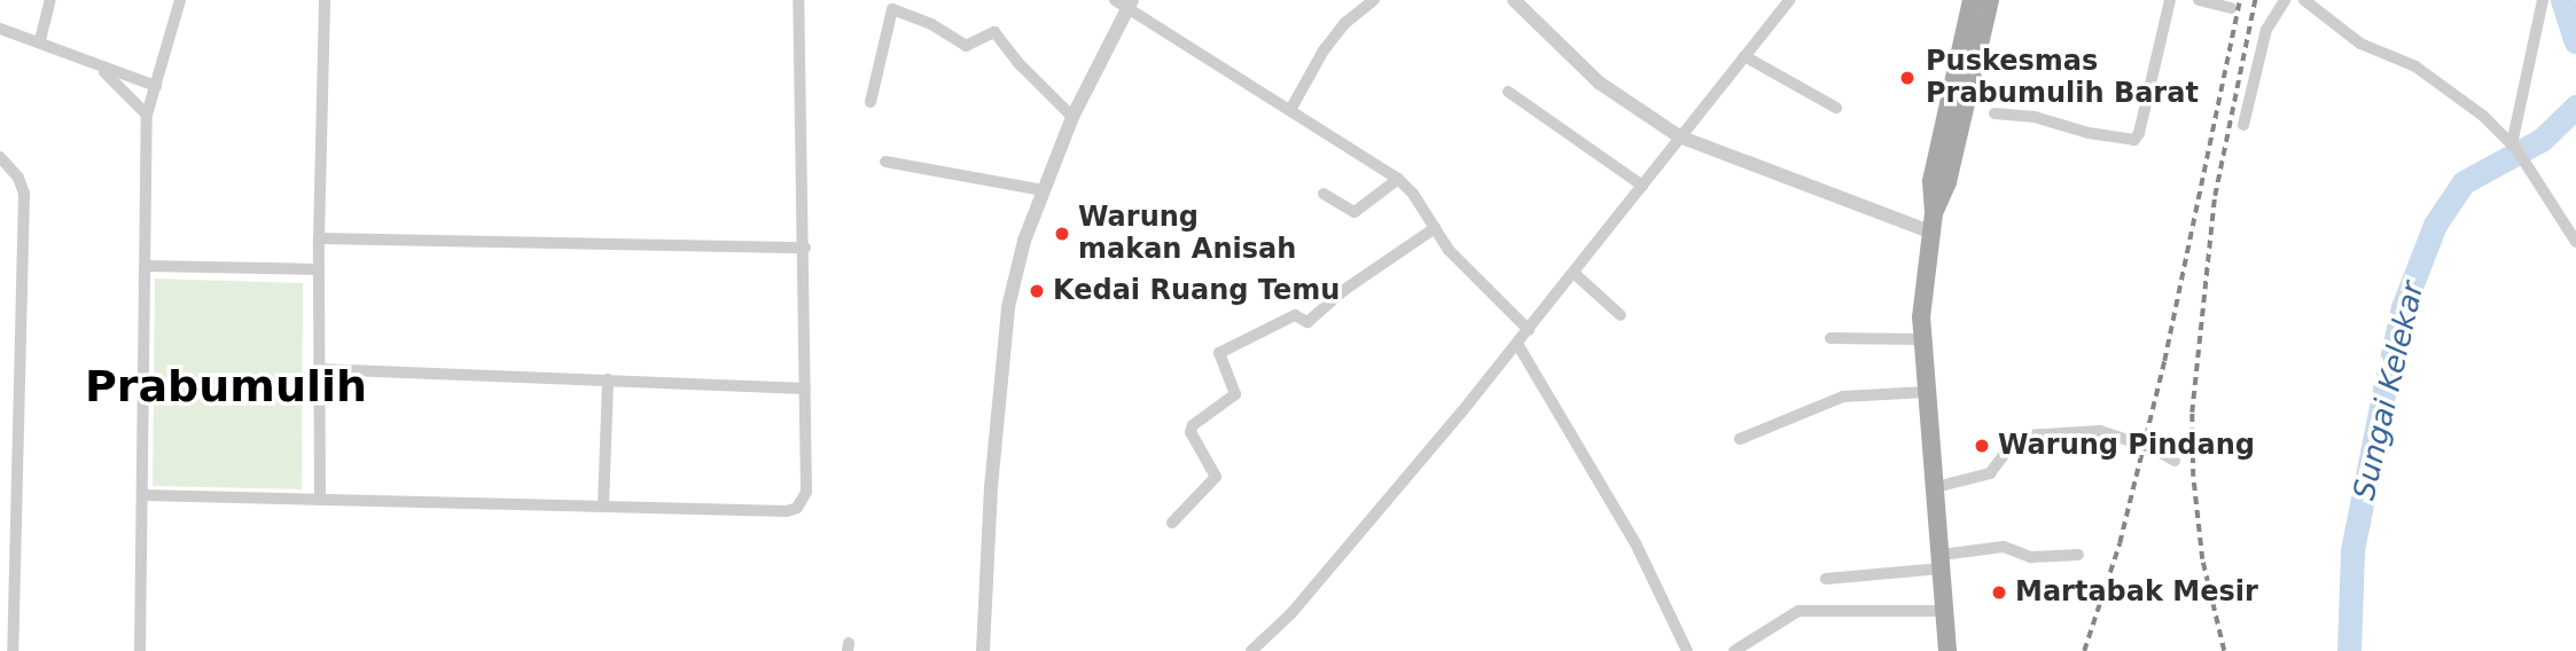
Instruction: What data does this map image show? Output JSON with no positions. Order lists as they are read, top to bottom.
{
  "districts": ["Prabumulih"],
  "water": ["Sungai Kelekar"],
  "places": [
    "Puskesmas Prabumulih Barat",
    "Warung makan Anisah",
    "Kedai Ruang Temu",
    "Warung Pindang",
    "Martabak Mesir"
  ]
}
